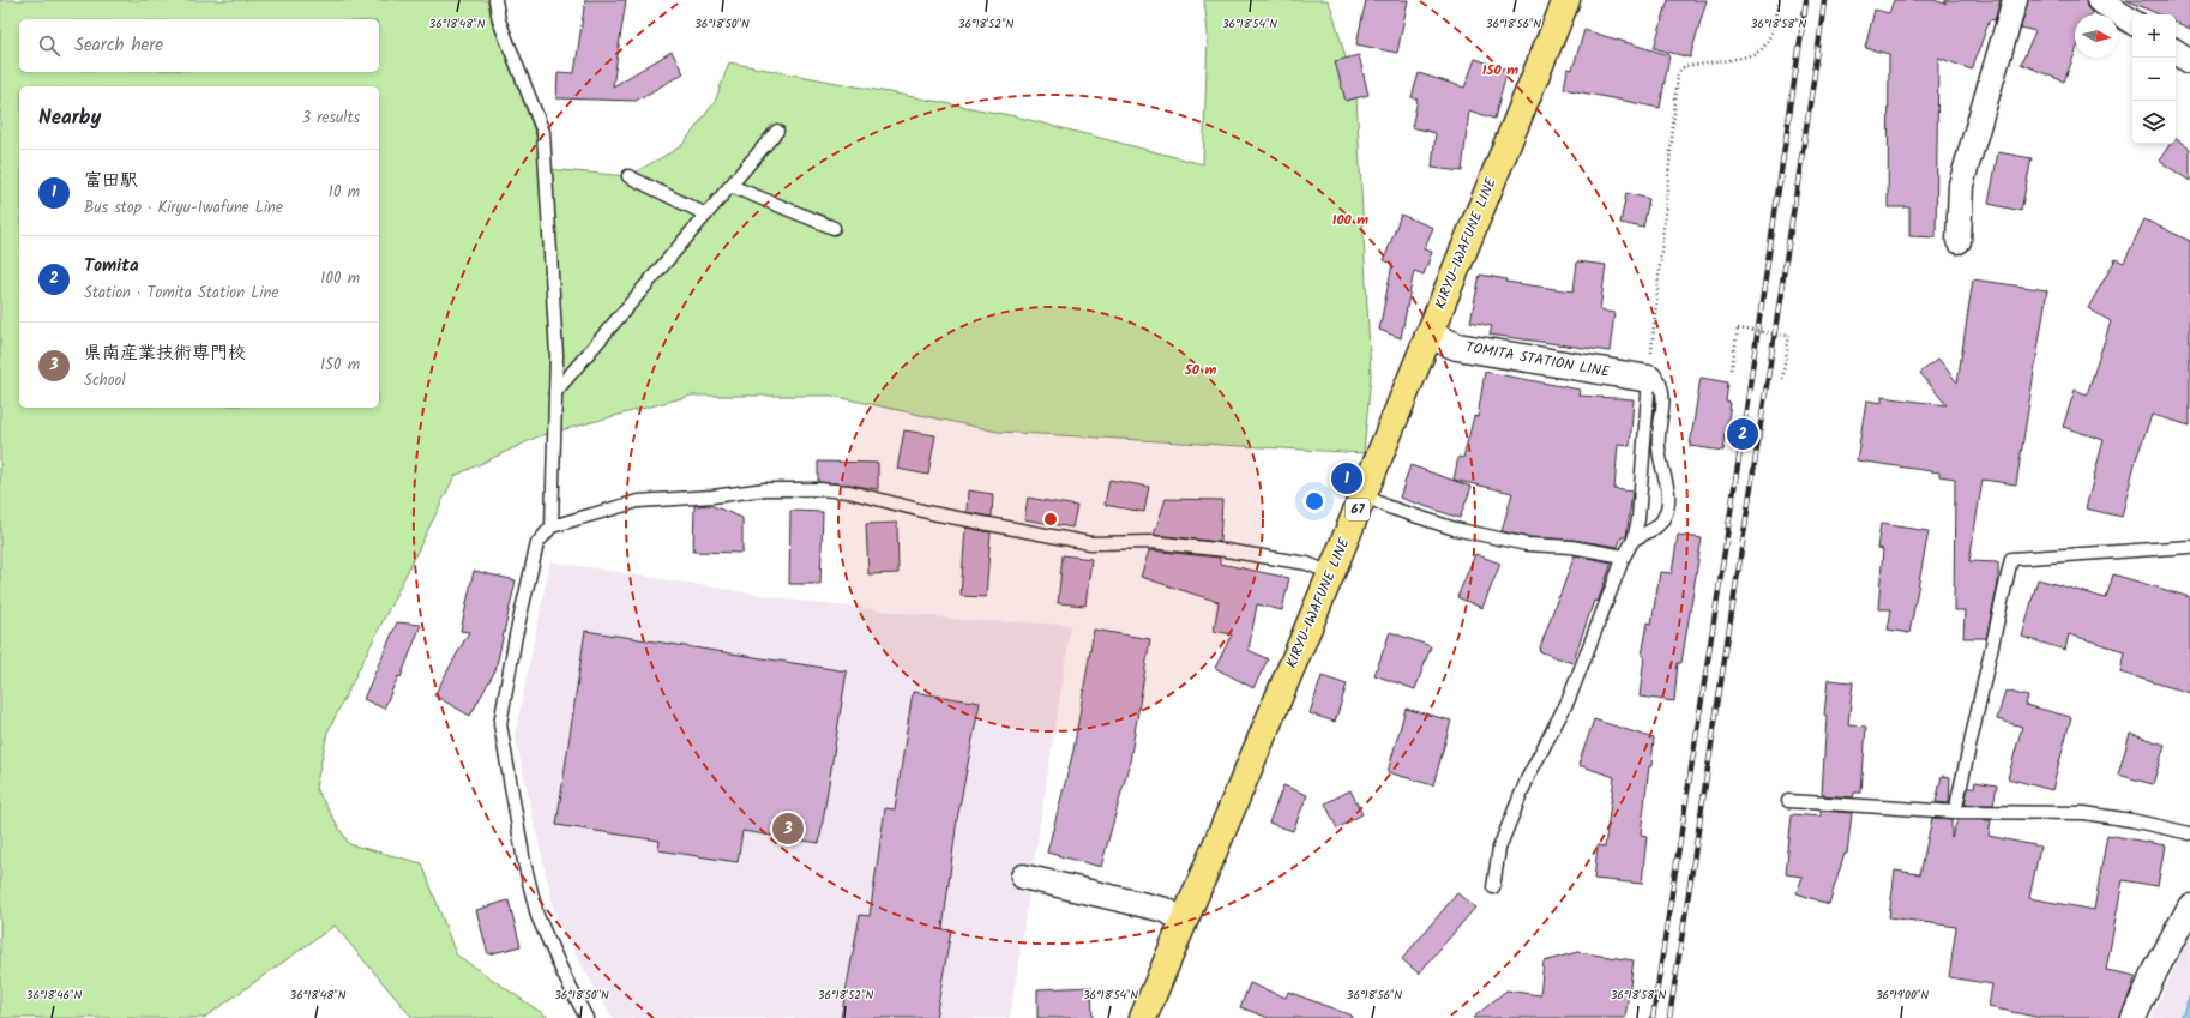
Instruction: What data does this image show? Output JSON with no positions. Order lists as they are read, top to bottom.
{
  "streets": {
    "main road": ["KIRYU-IWAFUNE LINE", "TOMITA STATION LINE", "67"]
  },
  "crossings": [
    ["KIRYU-IWAFUNE LINE", "TOMITA STATION LINE"]
  ],
  "north": "right",
  "page": {
    "map_buttons": ["+", "−"],
    "search": "Search here",
    "heading": ["Nearby", "3 results"],
    "list": [
      {
        "mark": "1",
        "name": "富田駅",
        "note": "Bus stop · Kiryu-Iwafune Line",
        "value": "10 m"
      },
      {
        "mark": "2",
        "name": "Tomita",
        "note": "Station · Tomita Station Line",
        "value": "100 m"
      },
      {
        "mark": "3",
        "name": "県南産業技術専門校",
        "note": "School",
        "value": "150 m"
      }
    ],
    "pins": ["2", "1", "3"]
  },
  "coordinates": [
    "36°18'48\"N",
    "36°18'50\"N",
    "36°18'52\"N",
    "36°18'54\"N",
    "36°18'56\"N",
    "36°18'58\"N",
    "36°18'46\"N",
    "36°19'00\"N"
  ],
  "rings": ["150 m", "100 m", "50 m"]
}
